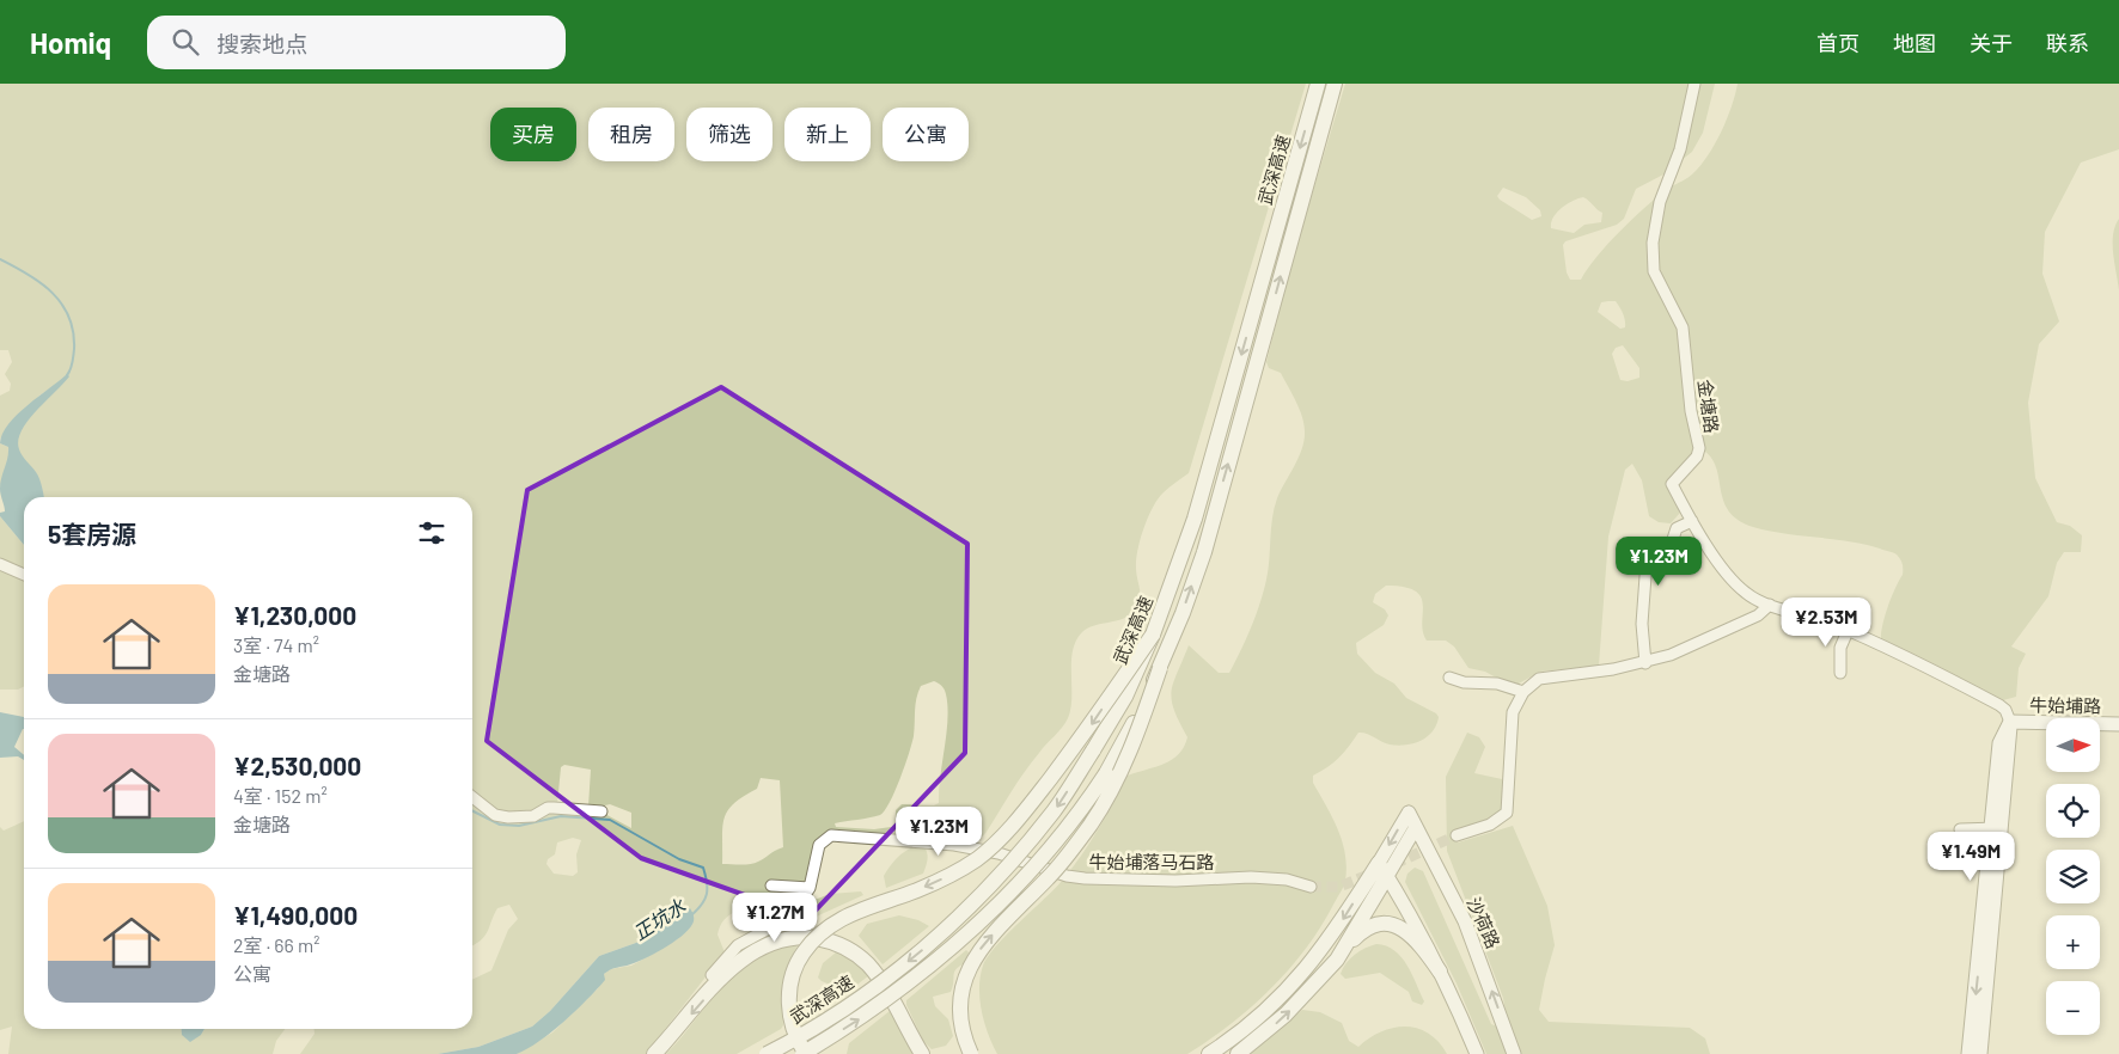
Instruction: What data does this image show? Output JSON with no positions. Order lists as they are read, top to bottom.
{
  "streets": {
    "highway": ["武深高速"],
    "main road": ["牛始埔路", "沙荷路"],
    "street": ["金塘路", "牛始埔落马石路"]
  },
  "crossings": [
    ["金塘路", "牛始埔路"]
  ],
  "water": ["正坑水"],
  "north": "right",
  "page": {
    "header": "Homiq",
    "search": "搜索地点",
    "nav": [
      "首页",
      "地图",
      "关于",
      "联系"
    ],
    "chip": [
      "买房",
      "租房",
      "筛选",
      "新上",
      "公寓"
    ],
    "heading": "5套房源",
    "price": [
      "¥1.23M",
      "¥2.53M",
      "¥1.23M",
      "¥1.49M",
      "¥1.27M"
    ],
    "list": [
      {
        "name": "¥1,230,000",
        "note": "3室 · 74 m² · 金塘路"
      },
      {
        "name": "¥2,530,000",
        "note": "4室 · 152 m² · 金塘路"
      },
      {
        "name": "¥1,490,000",
        "note": "2室 · 66 m² · 公寓"
      }
    ],
    "map_buttons": ["+", "−"]
  }
}
